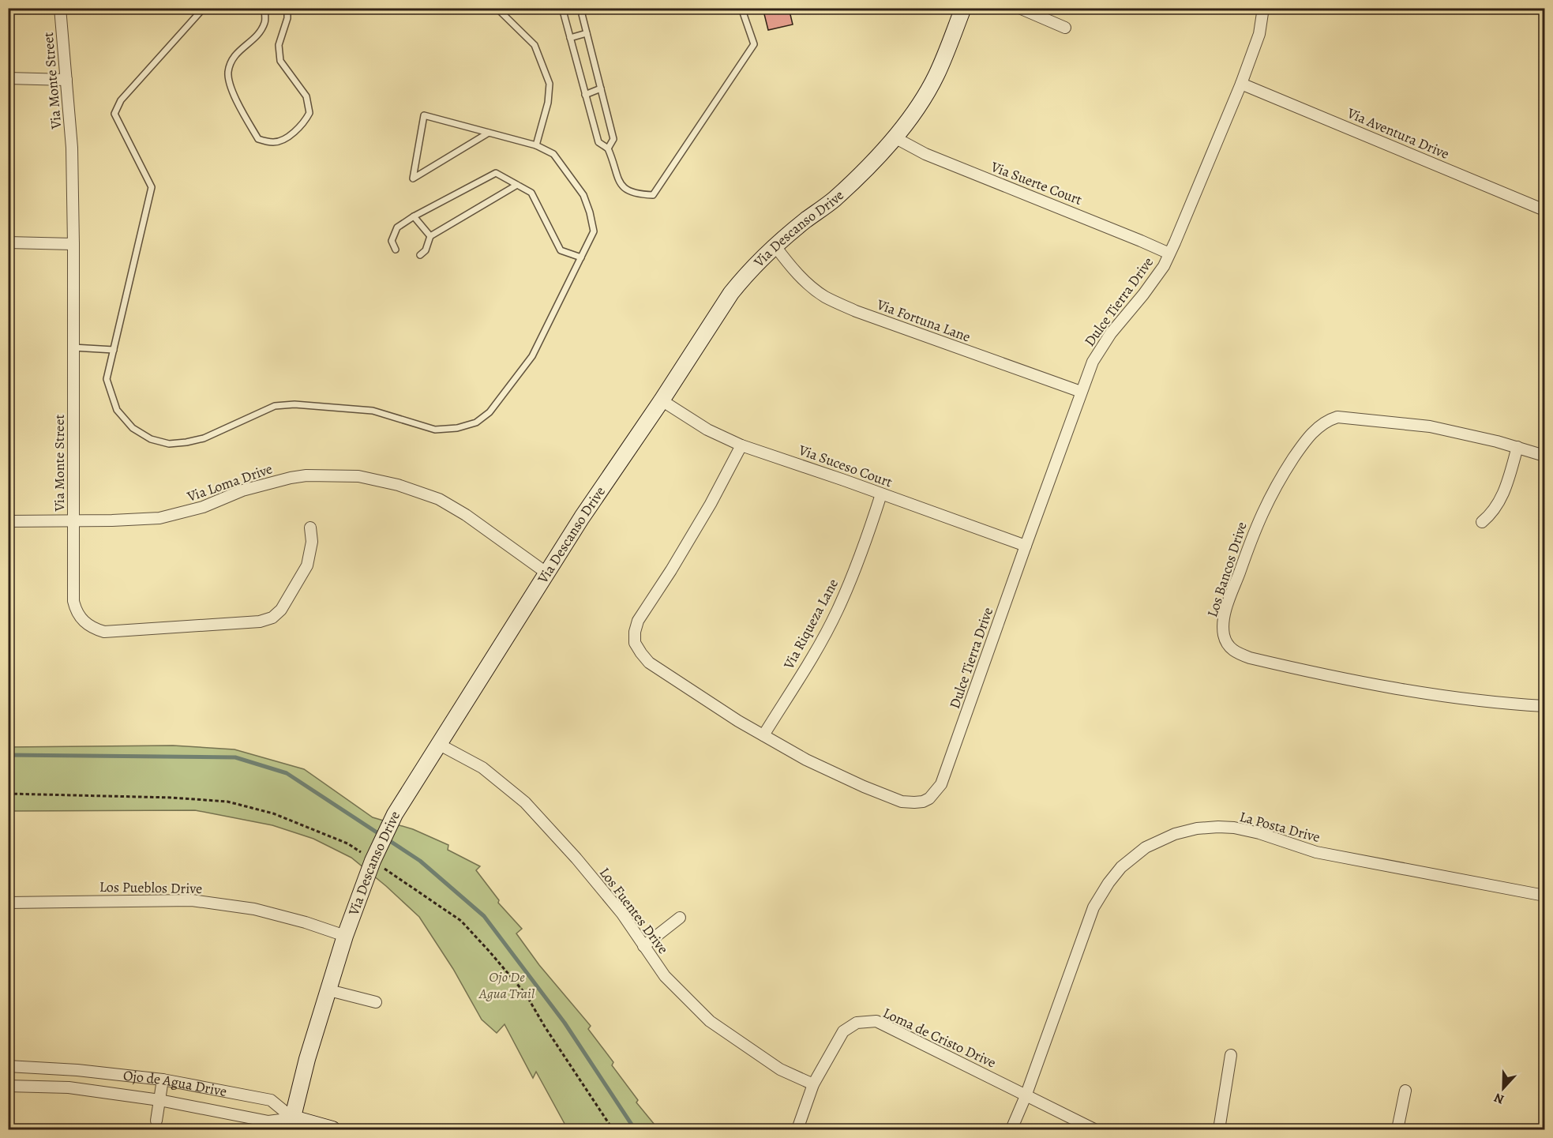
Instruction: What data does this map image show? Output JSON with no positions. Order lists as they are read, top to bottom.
{
  "streets": {
    "street": [
      "Via Monte Street",
      "Via Aventura Drive",
      "Via Suerte Court",
      "Via Descanso Drive",
      "Dulce Tierra Drive",
      "Via Fortuna Lane",
      "Via Suceso Court",
      "Via Loma Drive",
      "Los Bancos Drive",
      "Via Riqueza Lane",
      "La Posta Drive",
      "Los Pueblos Drive",
      "Los Fuentes Drive",
      "Loma de Cristo Drive",
      "Ojo de Agua Drive"
    ]
  },
  "crossings": [
    ["Via Monte Street", "Via Loma Drive"],
    ["Via Aventura Drive", "Dulce Tierra Drive"],
    ["Via Suerte Court", "Via Descanso Drive"],
    ["Via Suerte Court", "Dulce Tierra Drive"],
    ["Via Descanso Drive", "Via Fortuna Lane"],
    ["Via Descanso Drive", "Via Suceso Court"],
    ["Via Descanso Drive", "Via Loma Drive"],
    ["Via Descanso Drive", "Los Pueblos Drive"],
    ["Via Descanso Drive", "Los Fuentes Drive"],
    ["Via Descanso Drive", "Ojo de Agua Drive"],
    ["Dulce Tierra Drive", "Via Fortuna Lane"],
    ["Dulce Tierra Drive", "Via Suceso Court"],
    ["Dulce Tierra Drive", "Via Riqueza Lane"],
    ["Via Suceso Court", "Via Riqueza Lane"],
    ["La Posta Drive", "Loma de Cristo Drive"],
    ["Los Fuentes Drive", "Loma de Cristo Drive"]
  ],
  "parks": ["Ojo De Agua Trail"],
  "north": "bottom"
}
